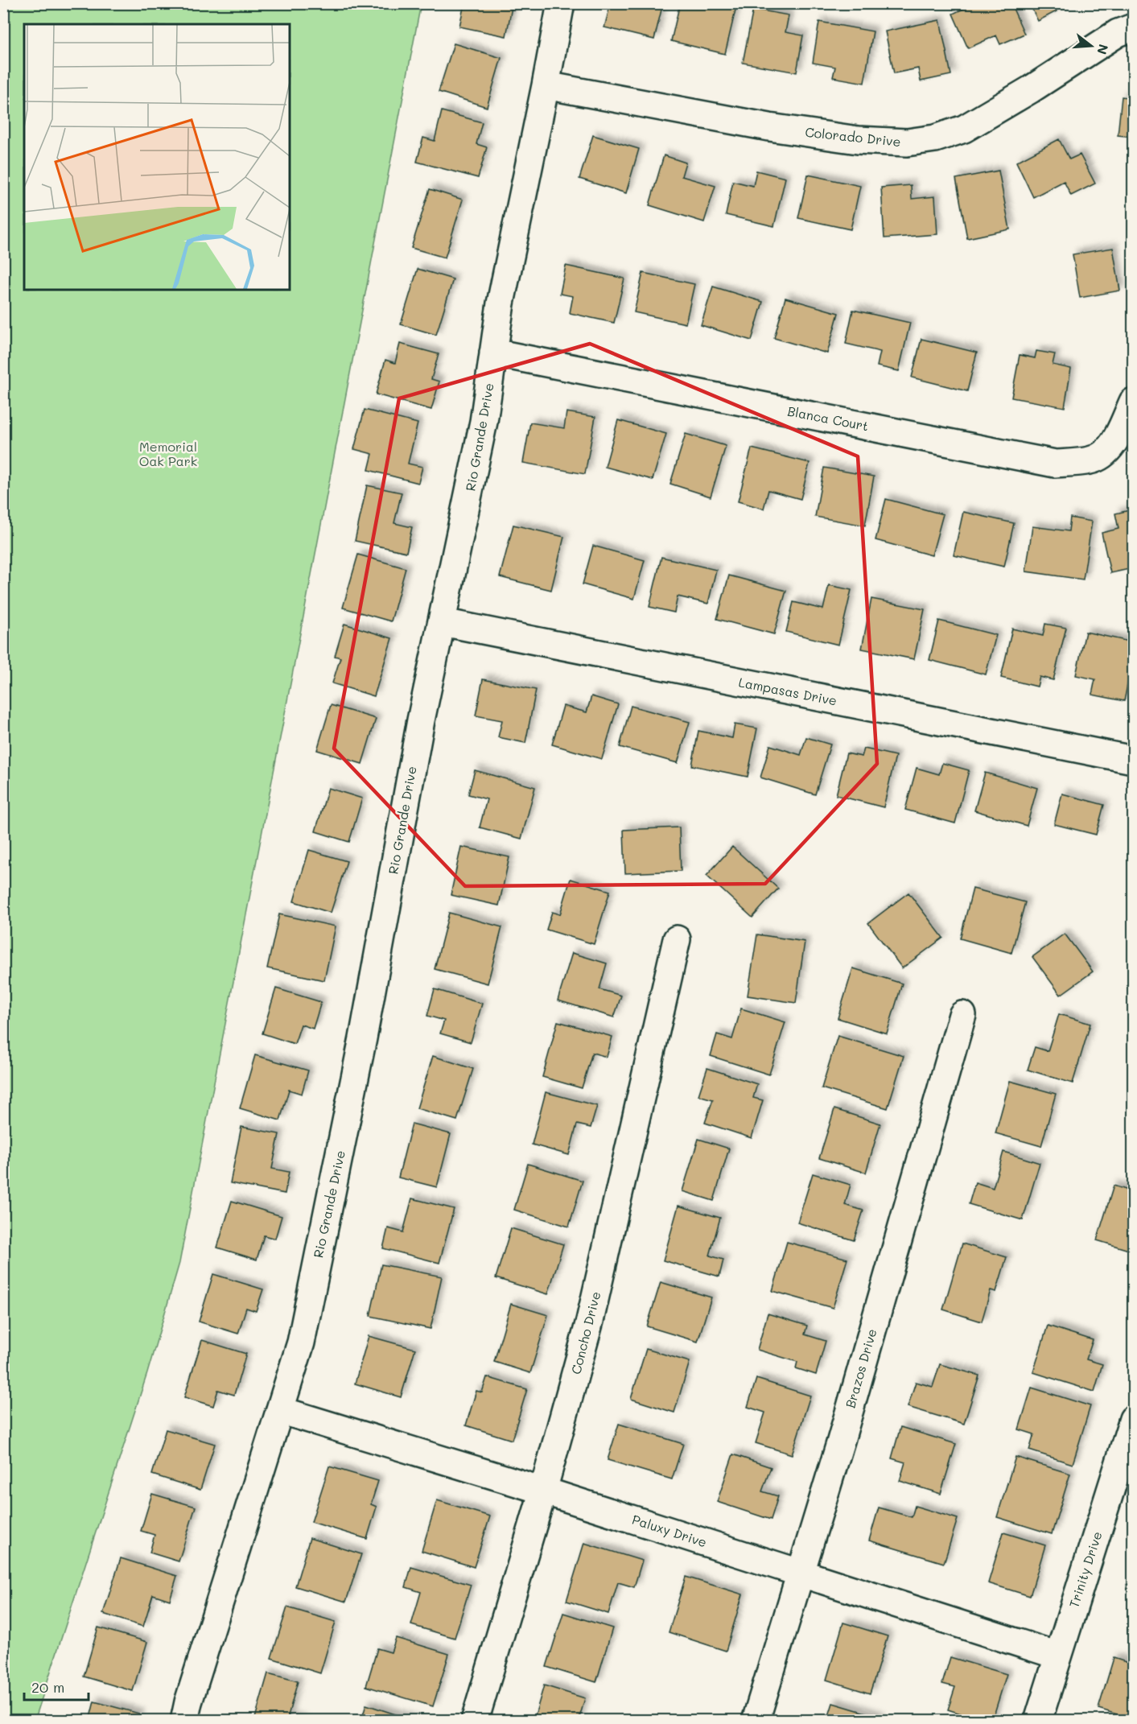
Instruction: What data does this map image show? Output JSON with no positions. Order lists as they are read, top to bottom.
{
  "streets": {
    "street": [
      "Colorado Drive",
      "Blanca Court",
      "Rio Grande Drive",
      "Lampasas Drive",
      "Concho Drive",
      "Brazos Drive",
      "Paluxy Drive",
      "Trinity Drive"
    ]
  },
  "crossings": [
    ["Colorado Drive", "Rio Grande Drive"],
    ["Blanca Court", "Rio Grande Drive"],
    ["Rio Grande Drive", "Lampasas Drive"],
    ["Rio Grande Drive", "Paluxy Drive"],
    ["Concho Drive", "Paluxy Drive"],
    ["Brazos Drive", "Paluxy Drive"],
    ["Paluxy Drive", "Trinity Drive"]
  ],
  "parks": ["Memorial Oak Park"],
  "scale_bar": "20 m",
  "north": "right"
}
